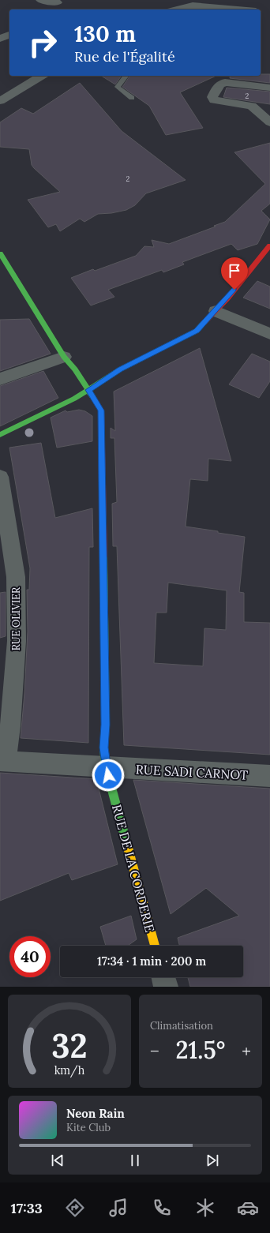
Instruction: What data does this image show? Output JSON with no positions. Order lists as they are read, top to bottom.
{
  "streets": {
    "street": ["RUE OLIVIER", "RUE SADI CARNOT", "RUE DE LA CORDERIE"]
  },
  "crossings": [
    ["RUE OLIVIER", "RUE SADI CARNOT"],
    ["RUE SADI CARNOT", "RUE DE LA CORDERIE"]
  ],
  "house_numbers": ["2", "2"],
  "page": {
    "turn": ["130 m", "Rue de l'Égalité"],
    "limit": "40",
    "trip": "17:34 · 1 min · 200 m",
    "tile": "Climatisation",
    "heat": ["−", "21.5°", "+"],
    "song": ["Neon Rain", "Kite Club"],
    "tabs": "17:33",
    "gauge": ["32", "km/h"]
  }
}
